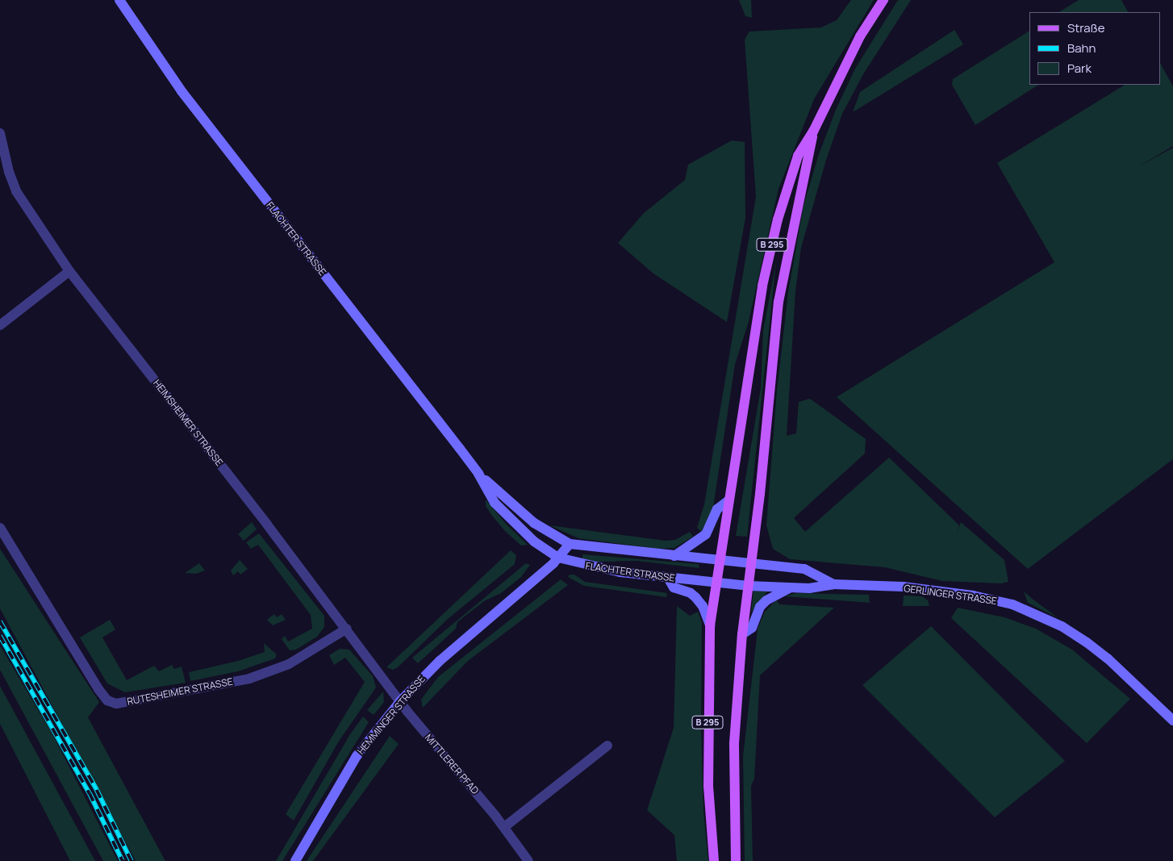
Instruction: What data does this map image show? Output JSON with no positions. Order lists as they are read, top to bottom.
{
  "streets": {
    "main road": [
      "FLACHTER STRASSE",
      "B 295",
      "GERLINGER STRASSE",
      "HEMMINGER STRASSE"
    ],
    "street": ["HEIMSHEIMER STRASSE", "RUTESHEIMER STRASSE", "MITTLERER PFAD"]
  },
  "crossings": [
    ["FLACHTER STRASSE", "B 295"],
    ["FLACHTER STRASSE", "GERLINGER STRASSE"],
    ["FLACHTER STRASSE", "HEMMINGER STRASSE"],
    ["B 295", "GERLINGER STRASSE"],
    ["HEIMSHEIMER STRASSE", "RUTESHEIMER STRASSE"],
    ["HEIMSHEIMER STRASSE", "HEMMINGER STRASSE"],
    ["HEIMSHEIMER STRASSE", "MITTLERER PFAD"],
    ["HEMMINGER STRASSE", "MITTLERER PFAD"]
  ],
  "legend": ["Straße", "Bahn", "Park"]
}
